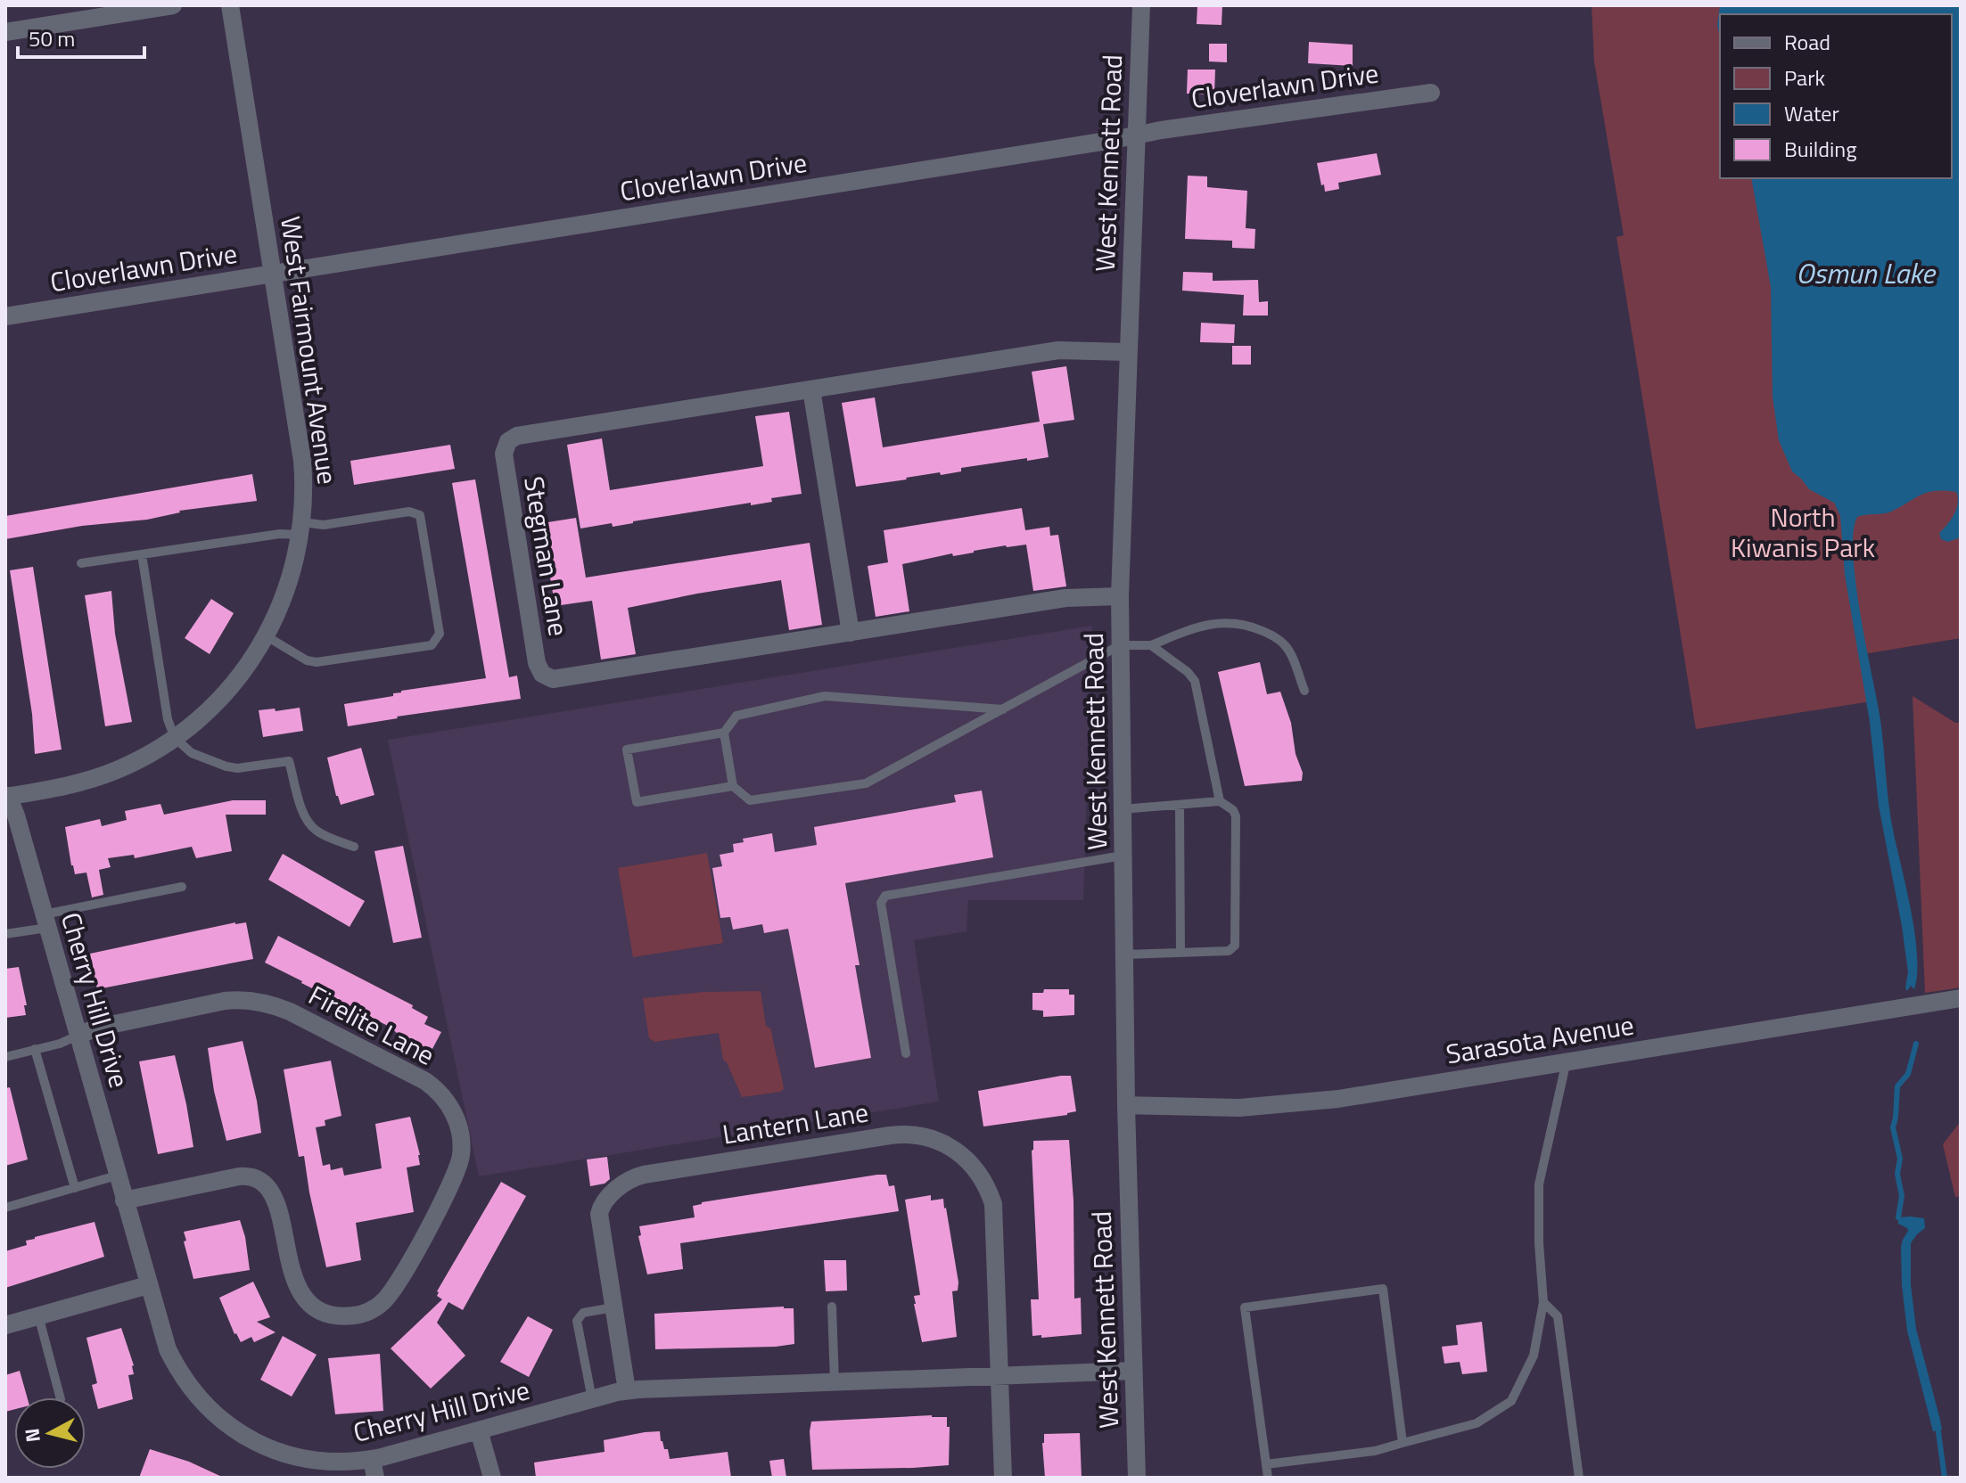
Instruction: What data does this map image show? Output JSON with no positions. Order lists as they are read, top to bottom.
{
  "streets": {
    "street": [
      "Cloverlawn Drive",
      "West Kennett Road",
      "West Fairmount Avenue",
      "Stegman Lane",
      "Cherry Hill Drive",
      "Firelite Lane",
      "Sarasota Avenue",
      "Lantern Lane"
    ]
  },
  "crossings": [
    ["Cloverlawn Drive", "West Kennett Road"],
    ["Cloverlawn Drive", "West Fairmount Avenue"],
    ["West Kennett Road", "Stegman Lane"],
    ["West Kennett Road", "Cherry Hill Drive"],
    ["West Kennett Road", "Sarasota Avenue"],
    ["West Fairmount Avenue", "Cherry Hill Drive"],
    ["Cherry Hill Drive", "Firelite Lane"],
    ["Cherry Hill Drive", "Lantern Lane"]
  ],
  "water": ["Osmun Lake"],
  "parks": ["North Kiwanis Park"],
  "legend": [
    "Road",
    "Park",
    "Water",
    "Building"
  ],
  "scale_bar": "50 m",
  "north": "left"
}
